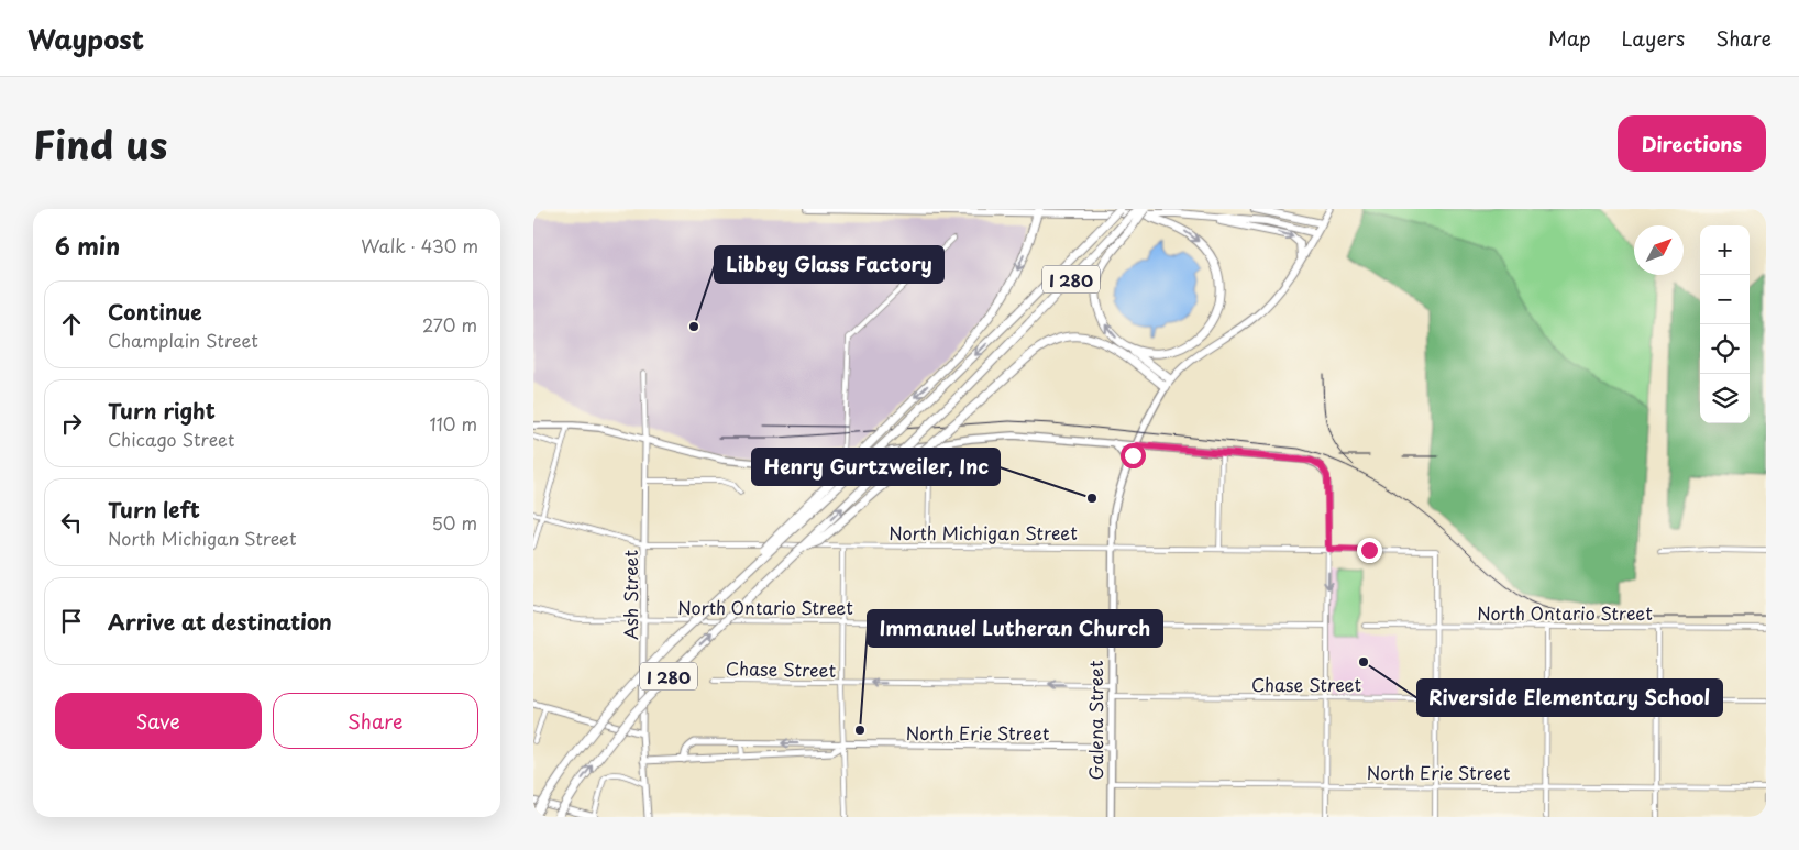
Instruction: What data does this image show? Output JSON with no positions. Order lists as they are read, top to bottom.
{
  "streets": {
    "highway": ["I 280"],
    "main road": ["Galena Street"],
    "street": [
      "North Michigan Street",
      "Ash Street",
      "North Ontario Street",
      "Chase Street",
      "North Erie Street"
    ]
  },
  "crossings": [
    ["North Michigan Street", "Ash Street"],
    ["North Michigan Street", "North Ontario Street"],
    ["North Michigan Street", "Galena Street"],
    ["Ash Street", "North Ontario Street"],
    ["Ash Street", "North Erie Street"],
    ["North Ontario Street", "Galena Street"],
    ["Chase Street", "Galena Street"],
    ["Galena Street", "North Erie Street"]
  ],
  "places": [
    "Libbey Glass Factory",
    "Henry Gurtzweiler, Inc",
    "Riverside Elementary School",
    "Immanuel Lutheran Church"
  ],
  "north": "top right",
  "page": {
    "header": "Waypost",
    "nav": ["Map", "Layers", "Share"],
    "title": "Find us",
    "buttons": [
      "Directions",
      ["Save", "Share"]
    ],
    "heading": ["6 min", "Walk · 430 m"],
    "map_buttons": ["+", "−"],
    "list": [
      ["Continue", "Champlain Street", "270 m"],
      ["Turn right", "Chicago Street", "110 m"],
      ["Turn left", "North Michigan Street", "50 m"],
      "Arrive at destination"
    ]
  }
}
